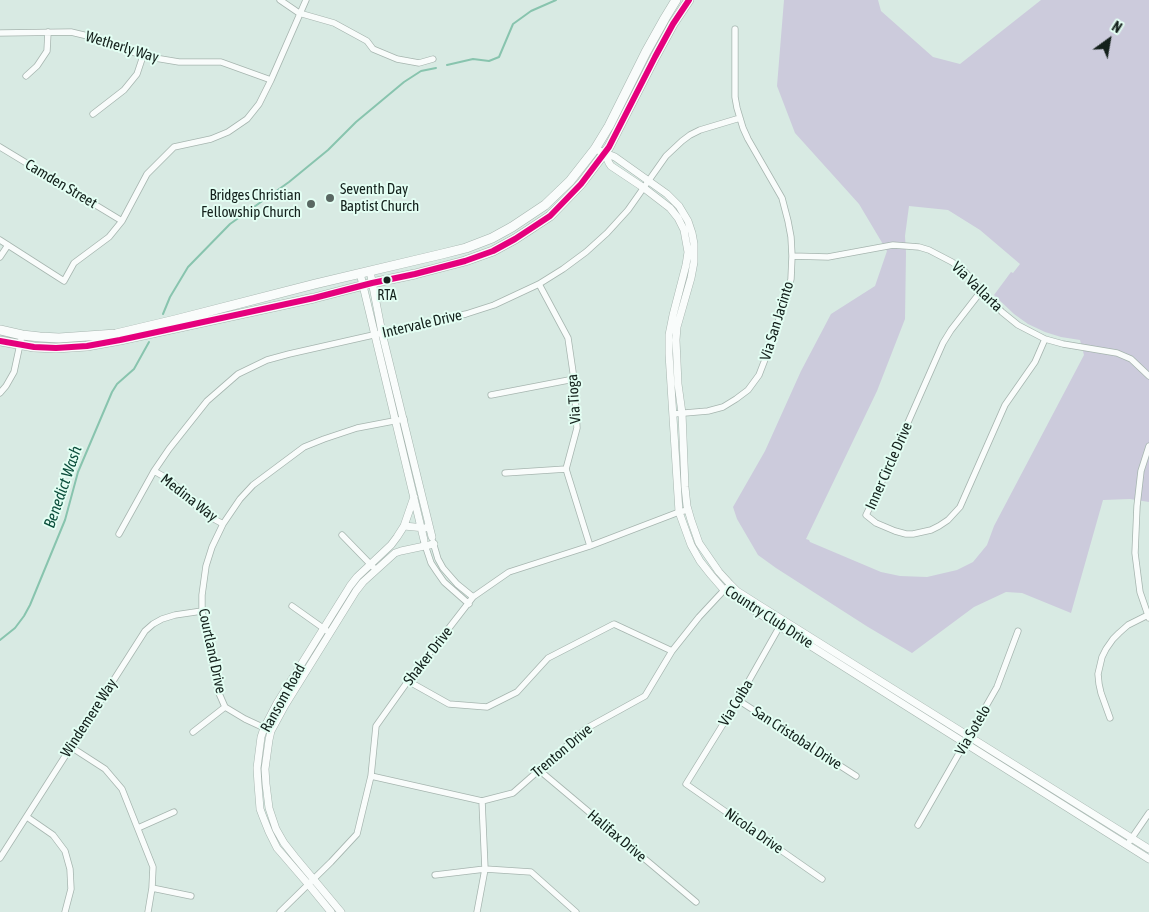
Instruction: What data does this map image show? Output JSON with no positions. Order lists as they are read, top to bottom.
{
  "streets": {
    "street": [
      "Wetherly Way",
      "Camden Street",
      "Via Vallarta",
      "Via San Jacinto",
      "Intervale Drive",
      "Via Tioga",
      "Inner Circle Drive",
      "Medina Way",
      "Country Club Drive",
      "Courtland Drive",
      "Shaker Drive",
      "Ransom Road",
      "Via Coiba",
      "Windemere Way",
      "Via Sotelo",
      "San Cristobal Drive",
      "Trenton Drive",
      "Nicola Drive",
      "Halifax Drive"
    ]
  },
  "crossings": [
    ["Via Vallarta", "Via San Jacinto"],
    ["Via Vallarta", "Inner Circle Drive"],
    ["Via San Jacinto", "Intervale Drive"],
    ["Via San Jacinto", "Country Club Drive"],
    ["Intervale Drive", "Via Tioga"],
    ["Intervale Drive", "Medina Way"],
    ["Intervale Drive", "Country Club Drive"],
    ["Medina Way", "Courtland Drive"],
    ["Country Club Drive", "Shaker Drive"],
    ["Country Club Drive", "Via Coiba"],
    ["Country Club Drive", "Via Sotelo"],
    ["Country Club Drive", "Trenton Drive"],
    ["Courtland Drive", "Ransom Road"],
    ["Courtland Drive", "Windemere Way"],
    ["Shaker Drive", "Ransom Road"],
    ["Shaker Drive", "Trenton Drive"],
    ["Via Coiba", "San Cristobal Drive"],
    ["Via Coiba", "Nicola Drive"],
    ["Trenton Drive", "Halifax Drive"]
  ],
  "water": ["Benedict Wash"],
  "places": ["Seventh Day Baptist Church", "Bridges Christian Fellowship Church", "RTA"],
  "north": "top right"
}
